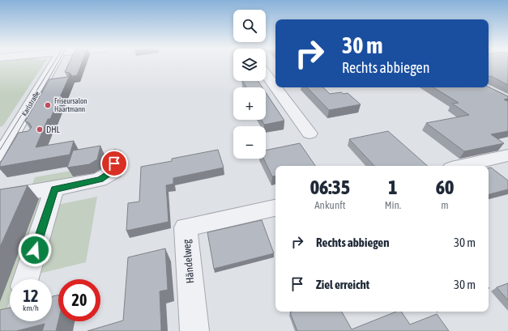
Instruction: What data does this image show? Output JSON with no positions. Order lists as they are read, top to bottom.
{
  "streets": {
    "street": ["Karlstraße", "Händelweg"]
  },
  "places": ["Friseursalon Haartmann", "DHL"],
  "page": {
    "map_buttons": ["+", "−"],
    "turn": ["30 m", "Rechts abbiegen"],
    "eta": [
      "06:35",
      "Ankunft",
      "1",
      "Min.",
      "60",
      "m"
    ],
    "list": [
      {
        "name": "Rechts abbiegen",
        "value": "30 m"
      },
      {
        "name": "Ziel erreicht",
        "value": "30 m"
      }
    ],
    "speed": "12 km/h",
    "limit": "20"
  }
}
